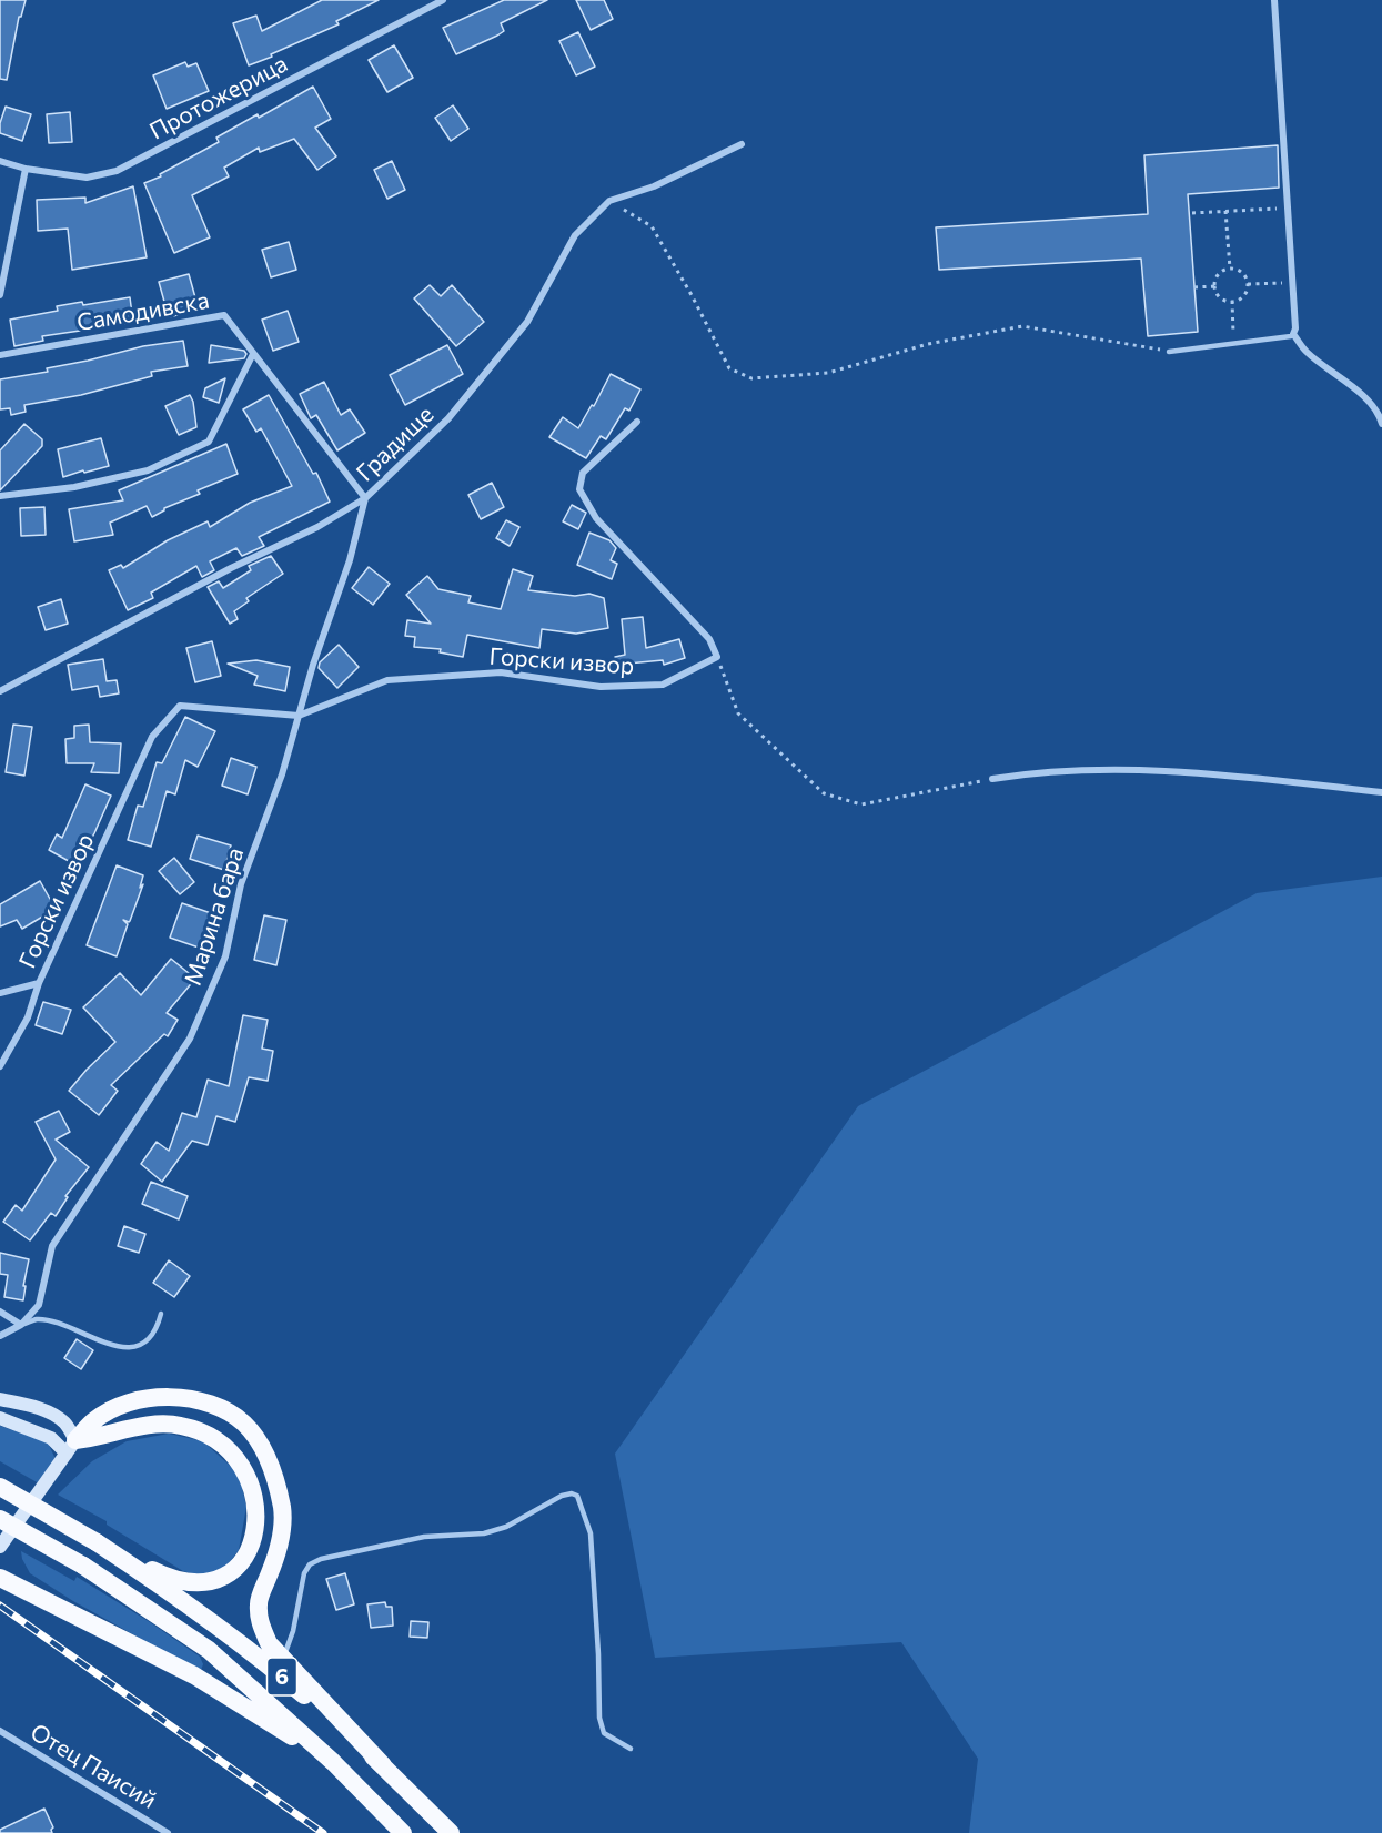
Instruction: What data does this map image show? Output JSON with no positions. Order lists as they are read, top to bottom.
{
  "streets": {
    "highway": ["6"],
    "street": [
      "Протожерица",
      "Самодивска",
      "Градище",
      "Горски извор",
      "Марина бара",
      "Отец Паисий"
    ]
  },
  "crossings": [
    ["Самодивска", "Градище"],
    ["Самодивска", "Марина бара"],
    ["Градище", "Марина бара"],
    ["Горски извор", "Марина бара"]
  ]
}
